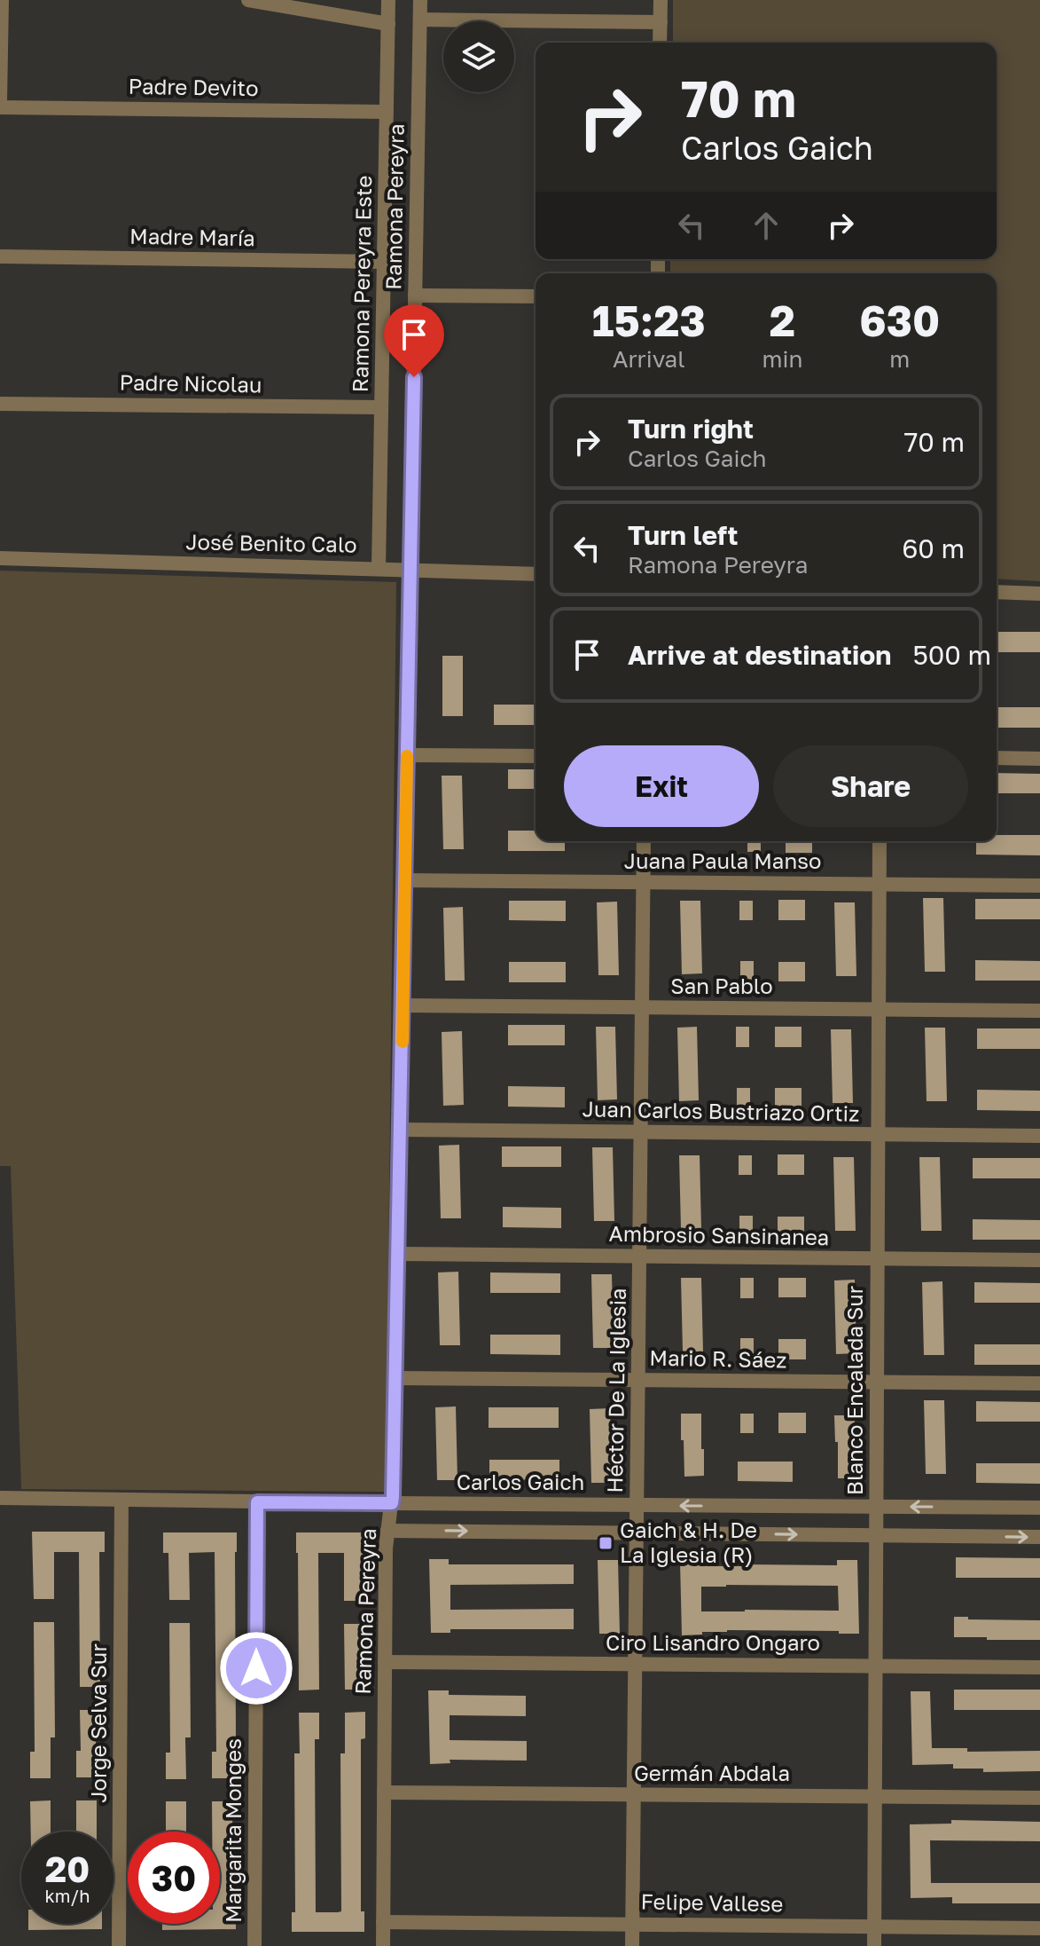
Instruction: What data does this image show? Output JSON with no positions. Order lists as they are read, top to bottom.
{
  "streets": {
    "street": [
      "Padre Devito",
      "Ramona Pereyra",
      "Madre María",
      "Ramona Pereyra Este",
      "Padre Nicolau",
      "José Benito Calo",
      "Juana Paula Manso",
      "San Pablo",
      "Juan Carlos Bustriazo Ortiz",
      "Ambrosio Sansinanea",
      "Mario R. Sáez",
      "Héctor De La Iglesia",
      "Blanco Encalada Sur",
      "Carlos Gaich",
      "Ciro Lisandro Ongaro",
      "Jorge Selva Sur",
      "Germán Abdala",
      "Margarita Monges",
      "Felipe Vallese"
    ]
  },
  "crossings": [
    ["Padre Devito", "Ramona Pereyra Este"],
    ["Ramona Pereyra", "José Benito Calo"],
    ["Ramona Pereyra", "Juana Paula Manso"],
    ["Ramona Pereyra", "San Pablo"],
    ["Ramona Pereyra", "Juan Carlos Bustriazo Ortiz"],
    ["Ramona Pereyra", "Ambrosio Sansinanea"],
    ["Ramona Pereyra", "Mario R. Sáez"],
    ["Ramona Pereyra", "Carlos Gaich"],
    ["Ramona Pereyra", "Ciro Lisandro Ongaro"],
    ["Ramona Pereyra", "Germán Abdala"],
    ["Ramona Pereyra", "Felipe Vallese"],
    ["Madre María", "Ramona Pereyra Este"],
    ["Ramona Pereyra Este", "Padre Nicolau"],
    ["Ramona Pereyra Este", "José Benito Calo"],
    ["Juana Paula Manso", "Héctor De La Iglesia"],
    ["Juana Paula Manso", "Blanco Encalada Sur"],
    ["San Pablo", "Héctor De La Iglesia"],
    ["San Pablo", "Blanco Encalada Sur"],
    ["Juan Carlos Bustriazo Ortiz", "Héctor De La Iglesia"],
    ["Juan Carlos Bustriazo Ortiz", "Blanco Encalada Sur"],
    ["Ambrosio Sansinanea", "Héctor De La Iglesia"],
    ["Ambrosio Sansinanea", "Blanco Encalada Sur"],
    ["Mario R. Sáez", "Héctor De La Iglesia"],
    ["Mario R. Sáez", "Blanco Encalada Sur"],
    ["Héctor De La Iglesia", "Carlos Gaich"],
    ["Héctor De La Iglesia", "Ciro Lisandro Ongaro"],
    ["Héctor De La Iglesia", "Germán Abdala"],
    ["Héctor De La Iglesia", "Felipe Vallese"],
    ["Blanco Encalada Sur", "Carlos Gaich"],
    ["Blanco Encalada Sur", "Ciro Lisandro Ongaro"],
    ["Blanco Encalada Sur", "Germán Abdala"],
    ["Blanco Encalada Sur", "Felipe Vallese"],
    ["Carlos Gaich", "Jorge Selva Sur"],
    ["Carlos Gaich", "Margarita Monges"]
  ],
  "places": {
    "transit": ["Gaich & H. De La Iglesia (R)"]
  },
  "page": {
    "turn": ["70 m", "Carlos Gaich"],
    "eta": [
      "15:23",
      "Arrival",
      "2",
      "min",
      "630",
      "m"
    ],
    "list": [
      {
        "name": "Turn right",
        "note": "Carlos Gaich",
        "value": "70 m"
      },
      {
        "name": "Turn left",
        "note": "Ramona Pereyra",
        "value": "60 m"
      },
      {
        "name": "Arrive at destination",
        "value": "500 m"
      }
    ],
    "buttons": ["Exit", "Share"],
    "speed": "20 km/h",
    "limit": "30"
  }
}
